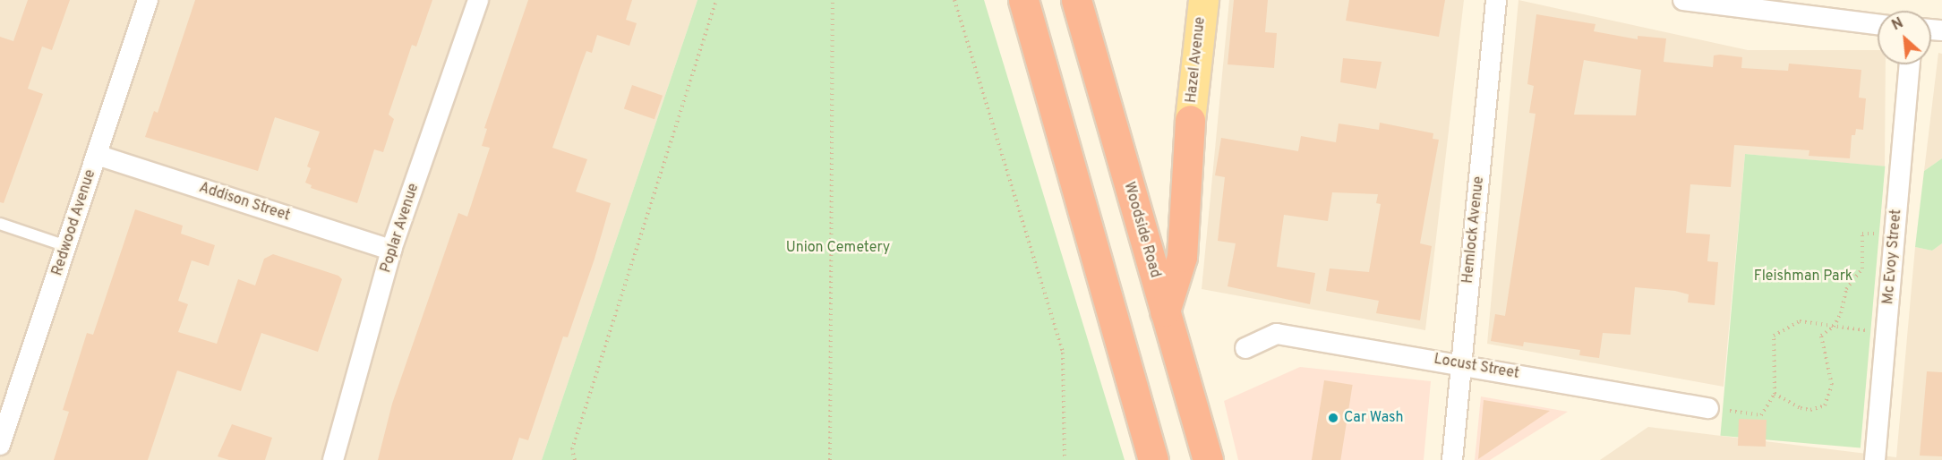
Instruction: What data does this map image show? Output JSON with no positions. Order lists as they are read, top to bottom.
{
  "streets": {
    "highway": ["Woodside Road"],
    "main road": ["Hazel Avenue"],
    "street": [
      "Addison Street",
      "Redwood Avenue",
      "Poplar Avenue",
      "Hemlock Avenue",
      "Mc Evoy Street",
      "Locust Street"
    ]
  },
  "crossings": [
    ["Addison Street", "Redwood Avenue"],
    ["Addison Street", "Poplar Avenue"],
    ["Hemlock Avenue", "Locust Street"]
  ],
  "parks": ["Union Cemetery", "Fleishman Park"],
  "places": ["Car Wash"],
  "north": "top left"
}
